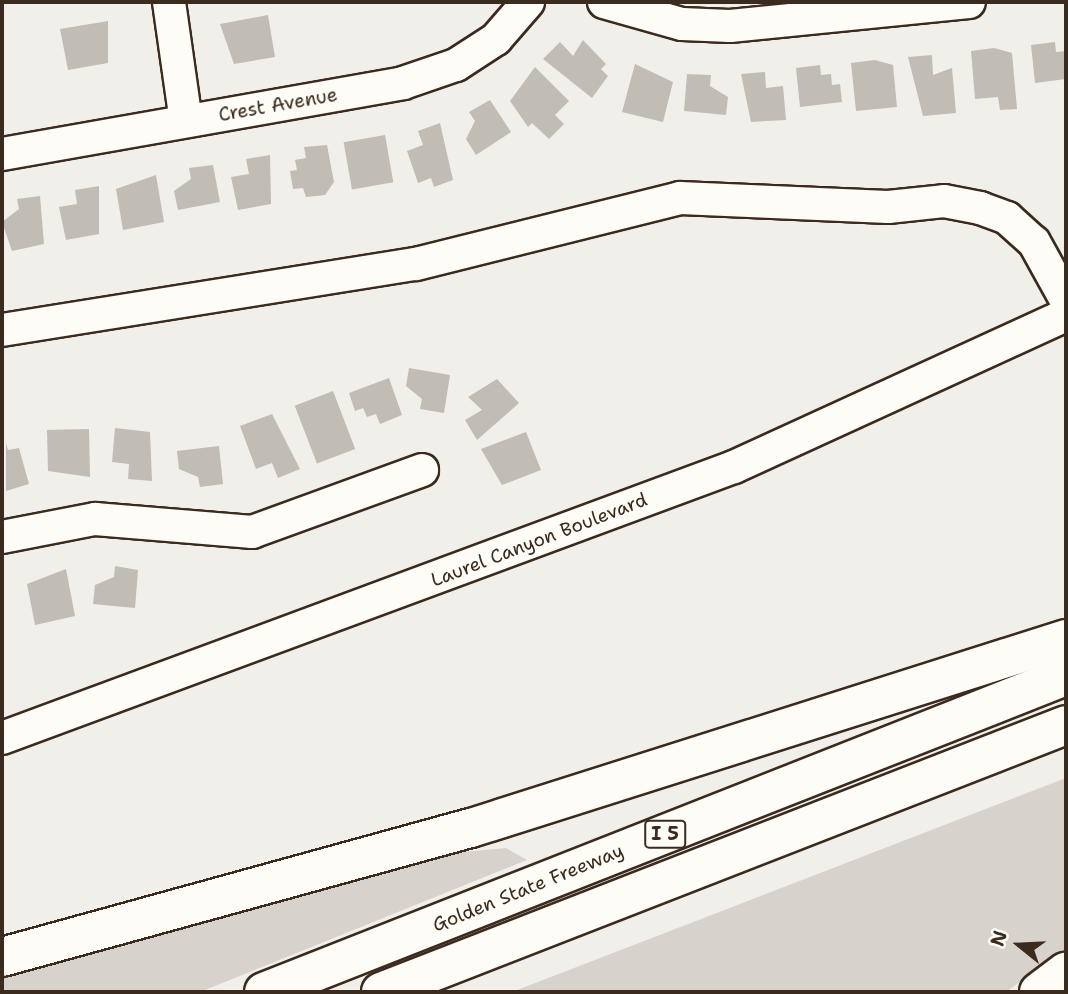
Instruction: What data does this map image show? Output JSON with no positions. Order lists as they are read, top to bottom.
{
  "streets": {
    "highway": ["I 5", "Golden State Freeway"],
    "street": ["Crest Avenue", "Laurel Canyon Boulevard"]
  },
  "north": "left"
}
